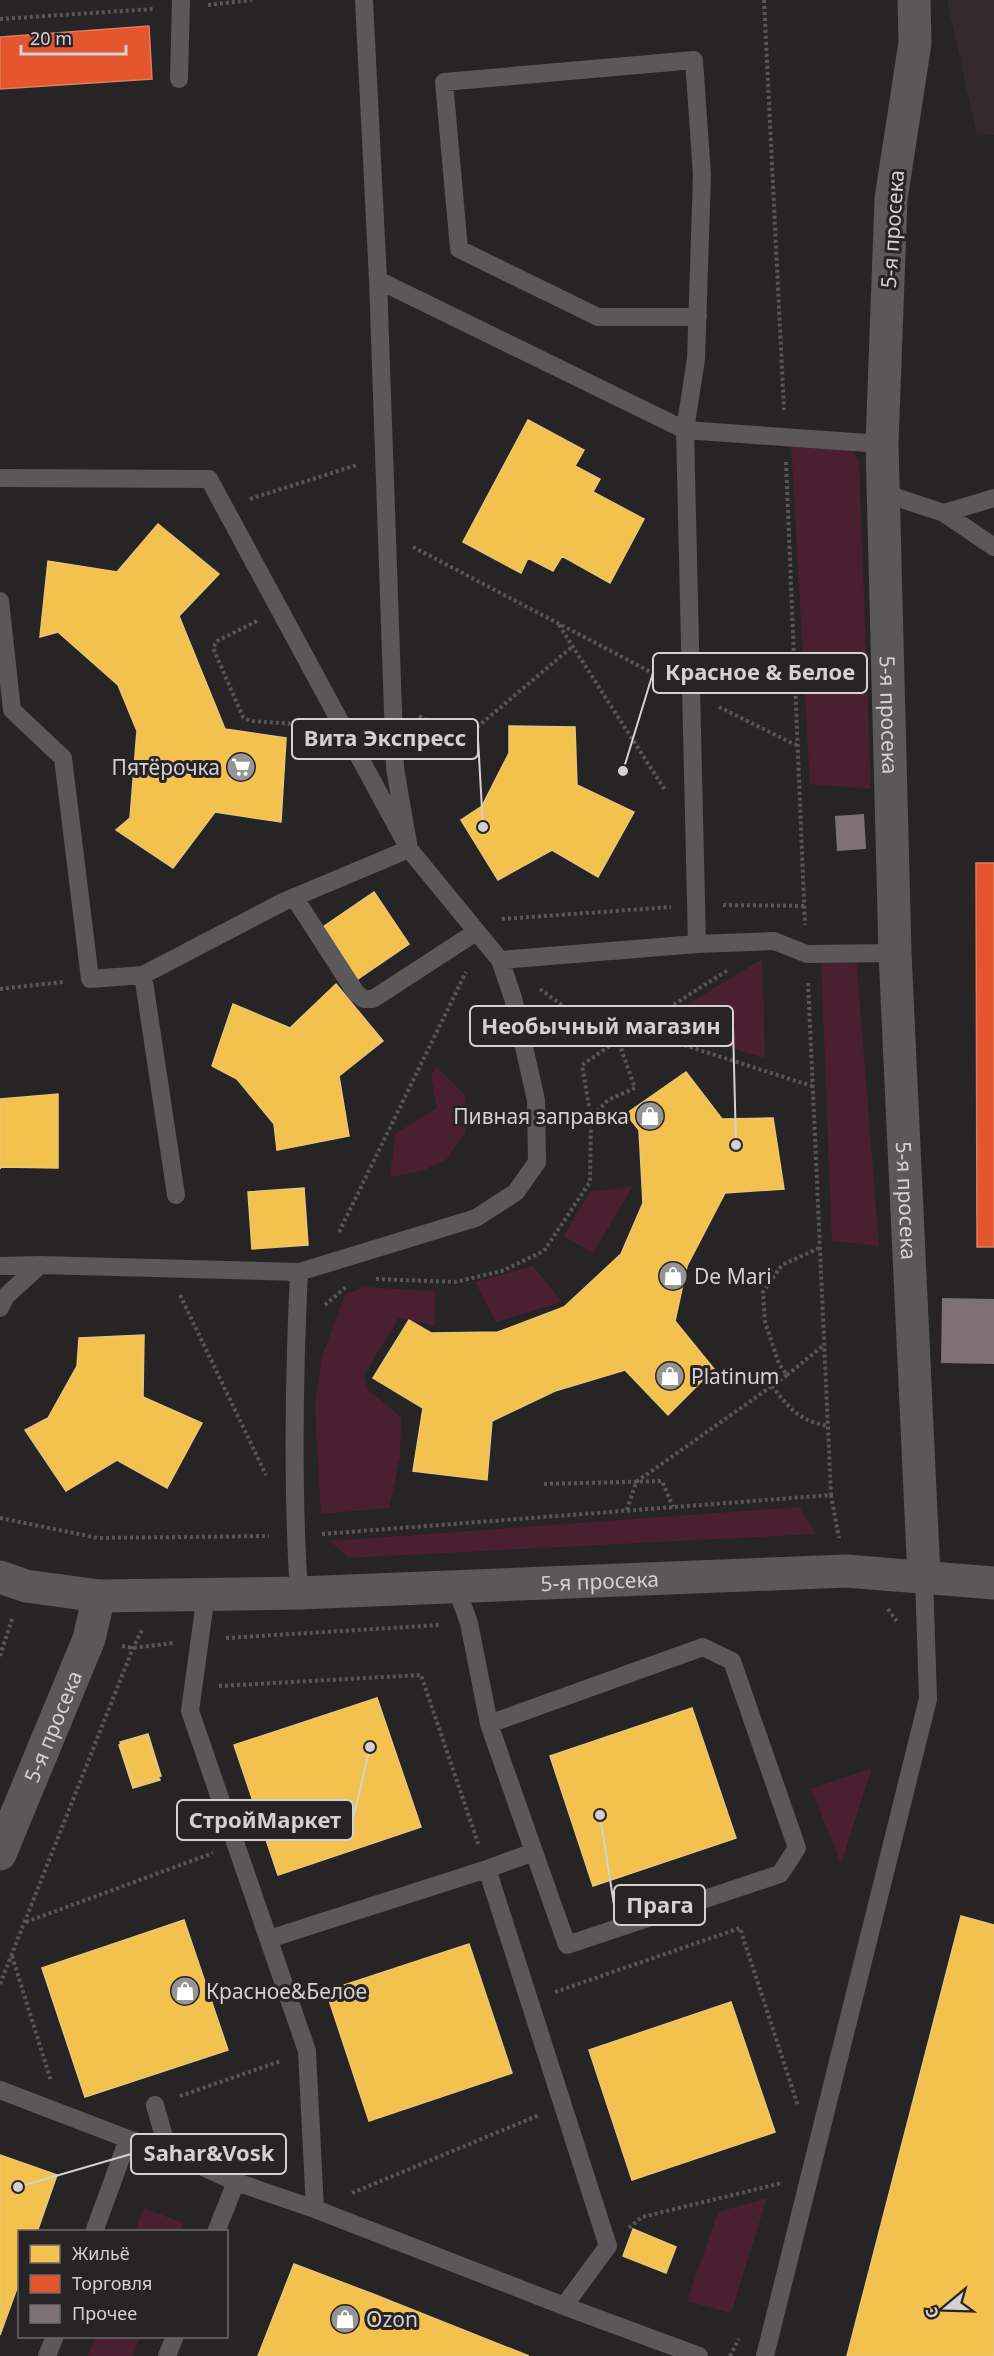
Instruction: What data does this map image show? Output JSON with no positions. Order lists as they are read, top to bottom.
{
  "streets": {
    "street": ["5-я просека"]
  },
  "places": {
    "supermarket": ["Пятёрочка"],
    "other": [
      "Красное & Белое",
      "Вита Экспресс",
      "Необычный магазин",
      "СтройМаркет",
      "Прага",
      "Sahar&Vosk"
    ],
    "shop": [
      "Пивная заправка",
      "De Mari",
      "Platinum",
      "Красное&Белое",
      "Ozon"
    ]
  },
  "legend": ["Жильё", "Торговля", "Прочее"],
  "scale_bar": "20 m",
  "north": "left"
}
